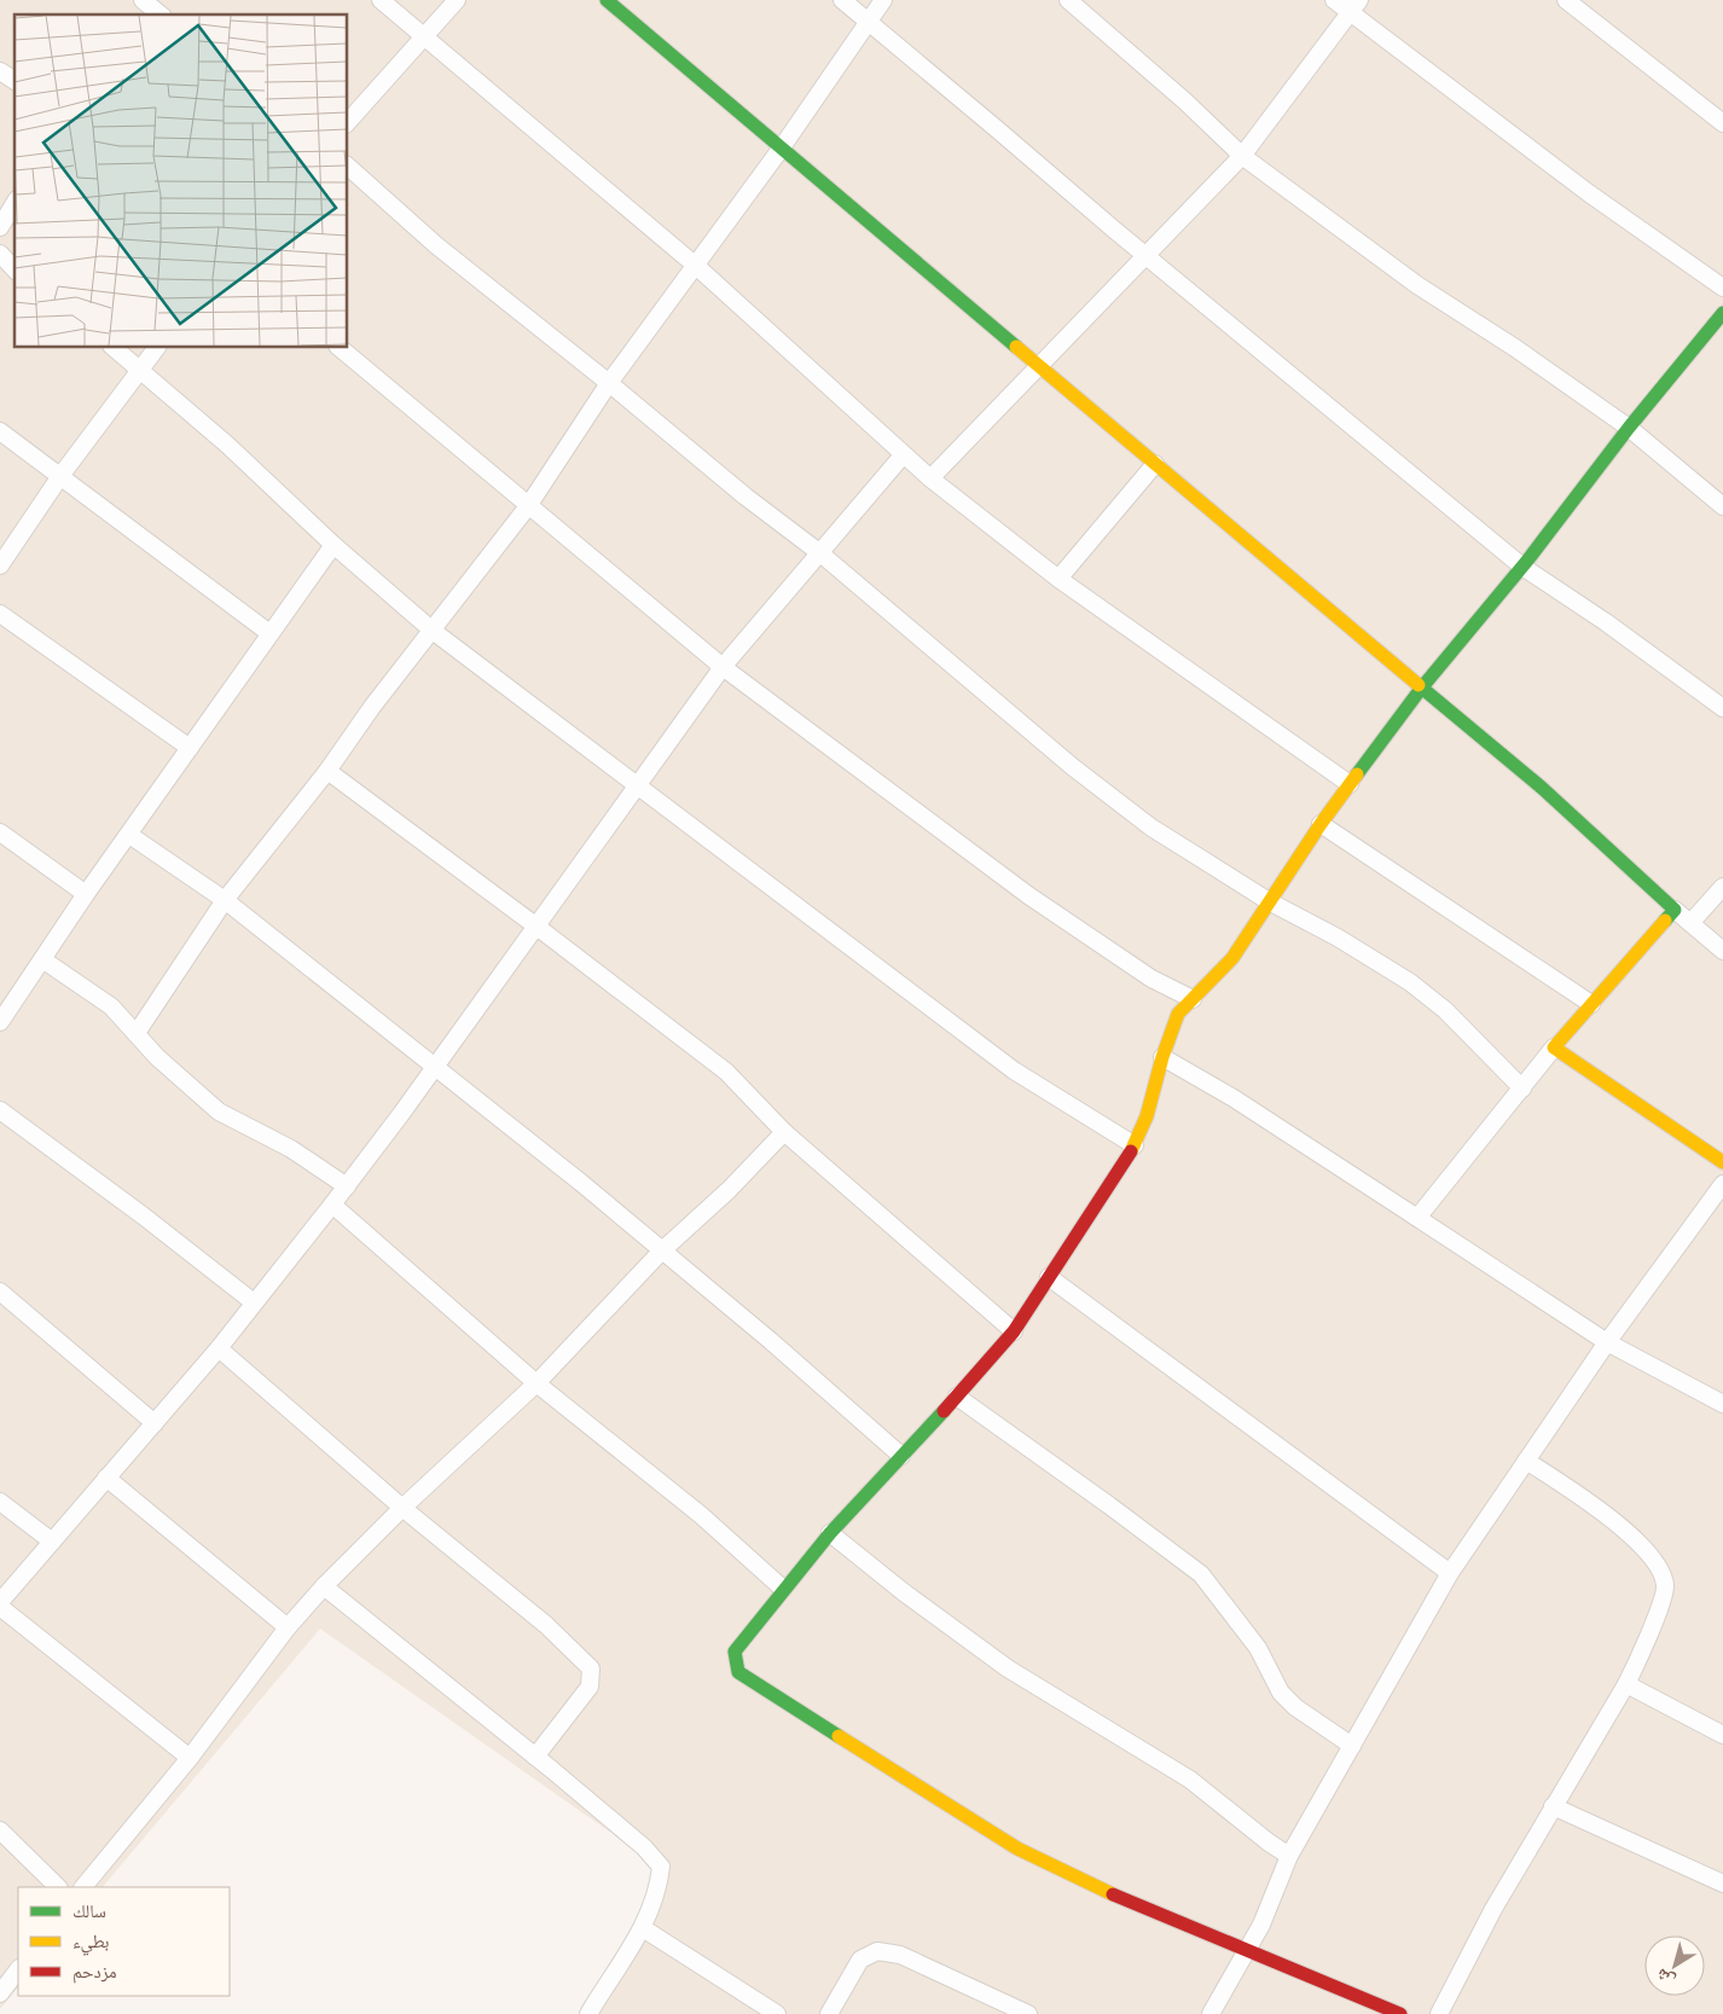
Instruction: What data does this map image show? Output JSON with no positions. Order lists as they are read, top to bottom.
{
  "legend": ["سالك", "بطيء", "مزدحم"],
  "north": "bottom left"
}
